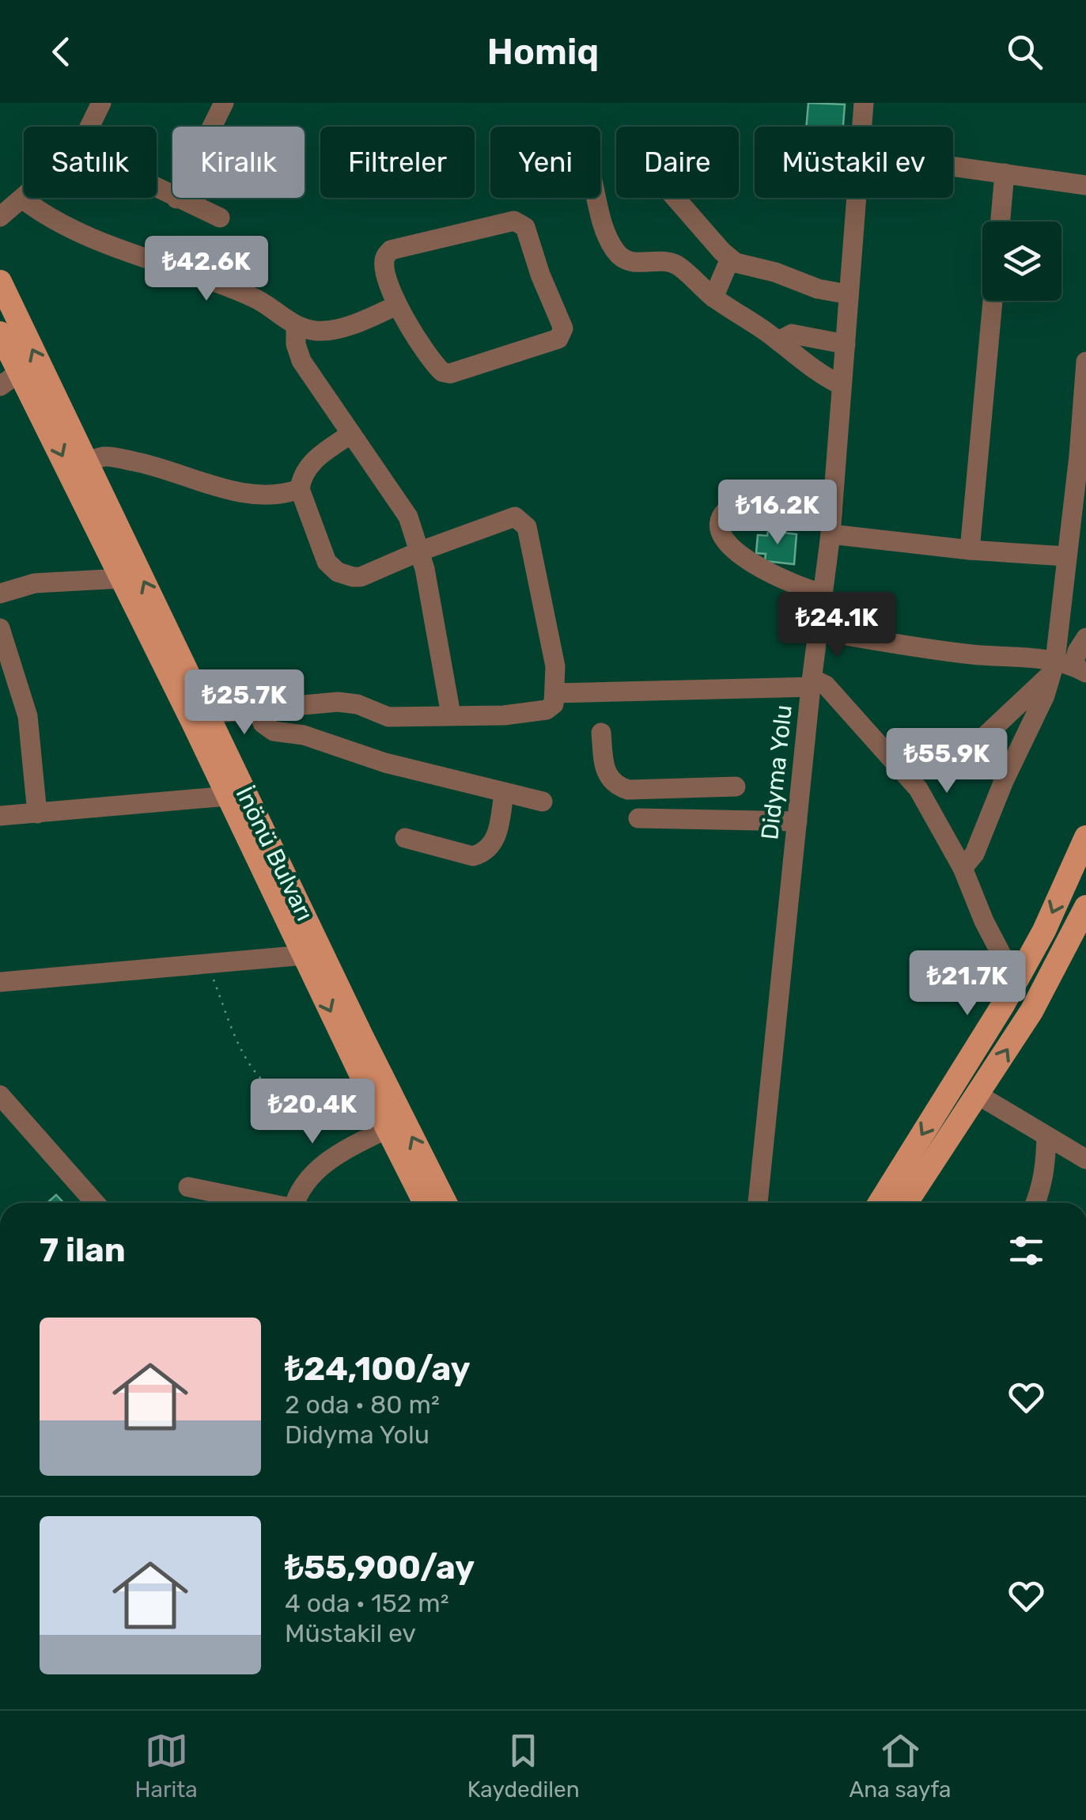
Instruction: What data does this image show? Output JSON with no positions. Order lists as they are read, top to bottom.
{
  "streets": {
    "main road": ["İnönü Bulvarı"],
    "street": ["Didyma Yolu"]
  },
  "page": {
    "header": "Homiq",
    "chip": [
      "Satılık",
      "Kiralık",
      "Filtreler",
      "Yeni",
      "Daire",
      "Müstakil ev"
    ],
    "price": [
      "₺42.6K",
      "₺16.2K",
      "₺24.1K",
      "₺25.7K",
      "₺55.9K",
      "₺21.7K",
      "₺20.4K"
    ],
    "heading": "7 ilan",
    "list": [
      {
        "name": "₺24,100/ay",
        "note": "2 oda · 80 m² · Didyma Yolu"
      },
      {
        "name": "₺55,900/ay",
        "note": "4 oda · 152 m² · Müstakil ev"
      }
    ],
    "tabs": ["Harita", "Kaydedilen", "Ana sayfa"]
  }
}
